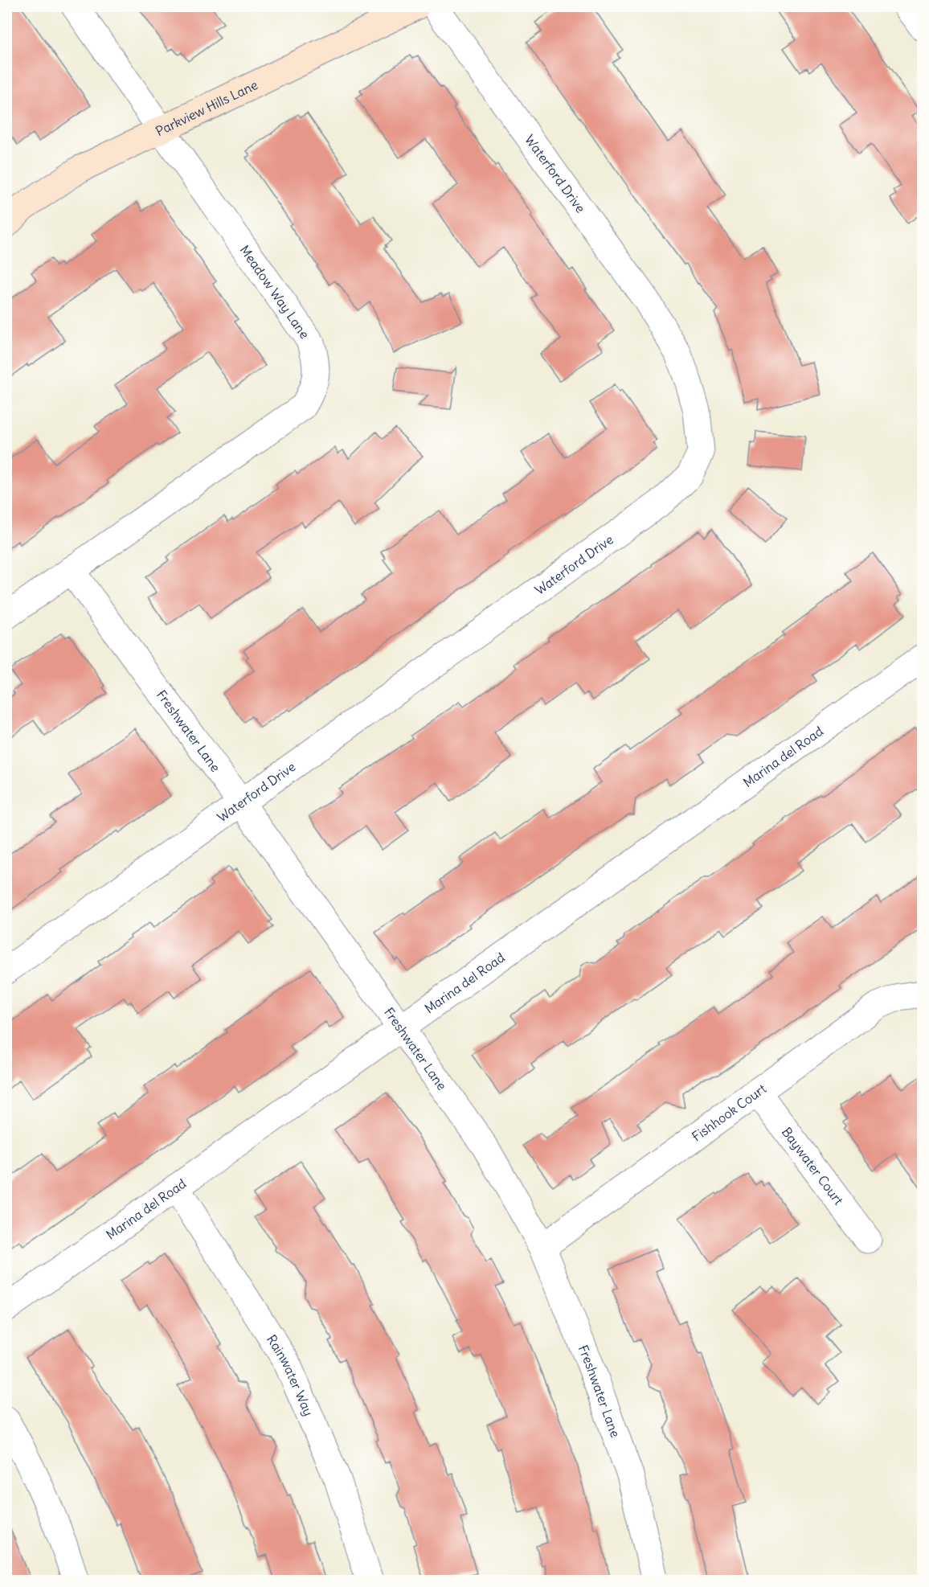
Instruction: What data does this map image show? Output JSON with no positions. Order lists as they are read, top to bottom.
{
  "streets": {
    "street": [
      "Parkview Hills Lane",
      "Waterford Drive",
      "Meadow Way Lane",
      "Freshwater Lane",
      "Marina del Road",
      "Fishhook Court",
      "Baywater Court",
      "Rainwater Way"
    ]
  },
  "crossings": [
    ["Parkview Hills Lane", "Meadow Way Lane"],
    ["Waterford Drive", "Freshwater Lane"],
    ["Meadow Way Lane", "Freshwater Lane"],
    ["Freshwater Lane", "Marina del Road"],
    ["Freshwater Lane", "Fishhook Court"],
    ["Marina del Road", "Rainwater Way"],
    ["Fishhook Court", "Baywater Court"]
  ]
}
